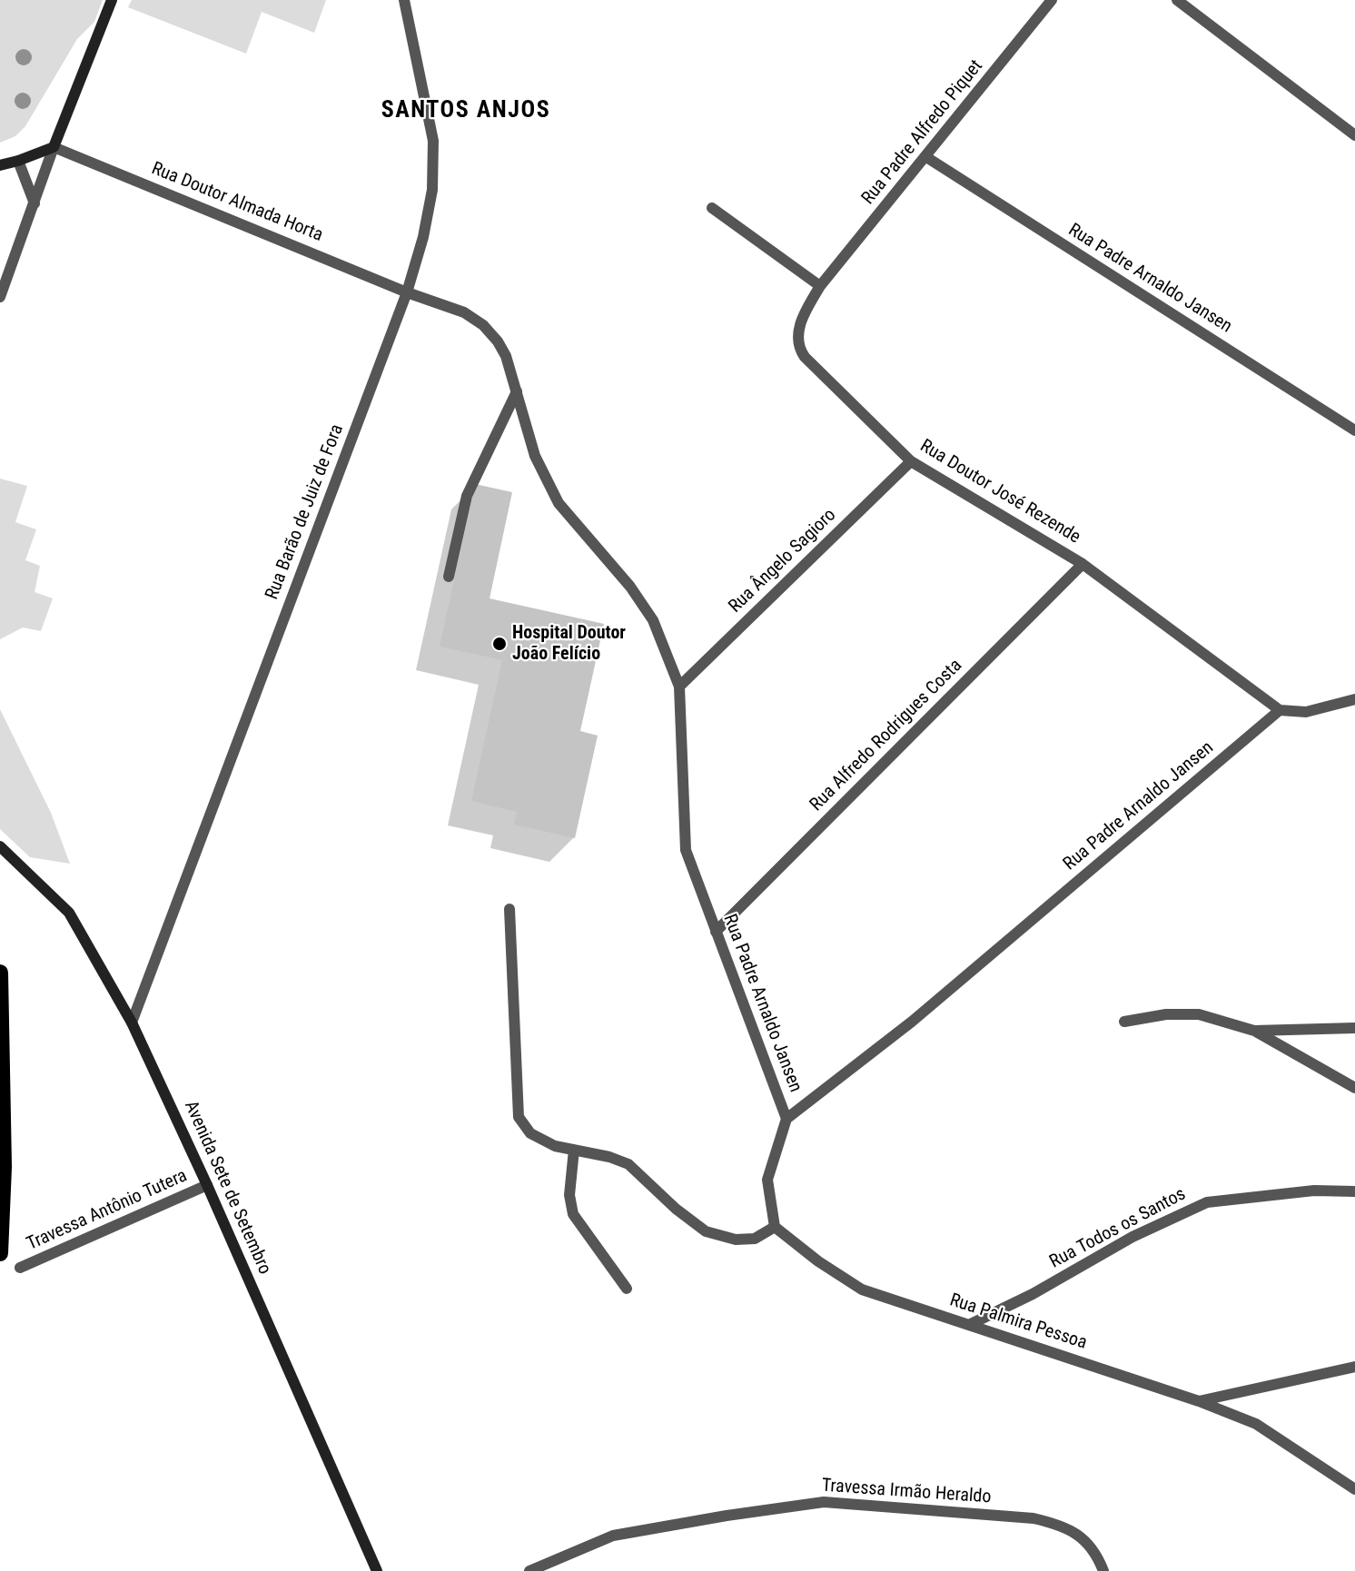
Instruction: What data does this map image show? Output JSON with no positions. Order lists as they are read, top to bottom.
{
  "streets": {
    "street": [
      "Rua Padre Alfredo Piquet",
      "Rua Doutor Almada Horta",
      "Rua Padre Arnaldo Jansen",
      "Rua Doutor José Rezende",
      "Rua Barão de Juiz de Fora",
      "Rua Ângelo Sagioro",
      "Rua Alfredo Rodrigues Costa",
      "Avenida Sete de Setembro",
      "Travessa Antônio Tutera",
      "Rua Todos os Santos",
      "Rua Palmira Pessoa",
      "Travessa Irmão Heraldo"
    ]
  },
  "crossings": [
    ["Rua Padre Alfredo Piquet", "Rua Padre Arnaldo Jansen"],
    ["Rua Padre Alfredo Piquet", "Rua Doutor José Rezende"],
    ["Rua Doutor Almada Horta", "Rua Padre Arnaldo Jansen"],
    ["Rua Doutor Almada Horta", "Rua Barão de Juiz de Fora"],
    ["Rua Padre Arnaldo Jansen", "Rua Doutor José Rezende"],
    ["Rua Padre Arnaldo Jansen", "Rua Barão de Juiz de Fora"],
    ["Rua Padre Arnaldo Jansen", "Rua Ângelo Sagioro"],
    ["Rua Padre Arnaldo Jansen", "Rua Alfredo Rodrigues Costa"],
    ["Rua Doutor José Rezende", "Rua Ângelo Sagioro"],
    ["Rua Doutor José Rezende", "Rua Alfredo Rodrigues Costa"],
    ["Rua Barão de Juiz de Fora", "Avenida Sete de Setembro"],
    ["Avenida Sete de Setembro", "Travessa Antônio Tutera"],
    ["Rua Todos os Santos", "Rua Palmira Pessoa"]
  ],
  "districts": ["SANTOS ANJOS"],
  "places": ["Hospital Doutor João Felício"]
}
